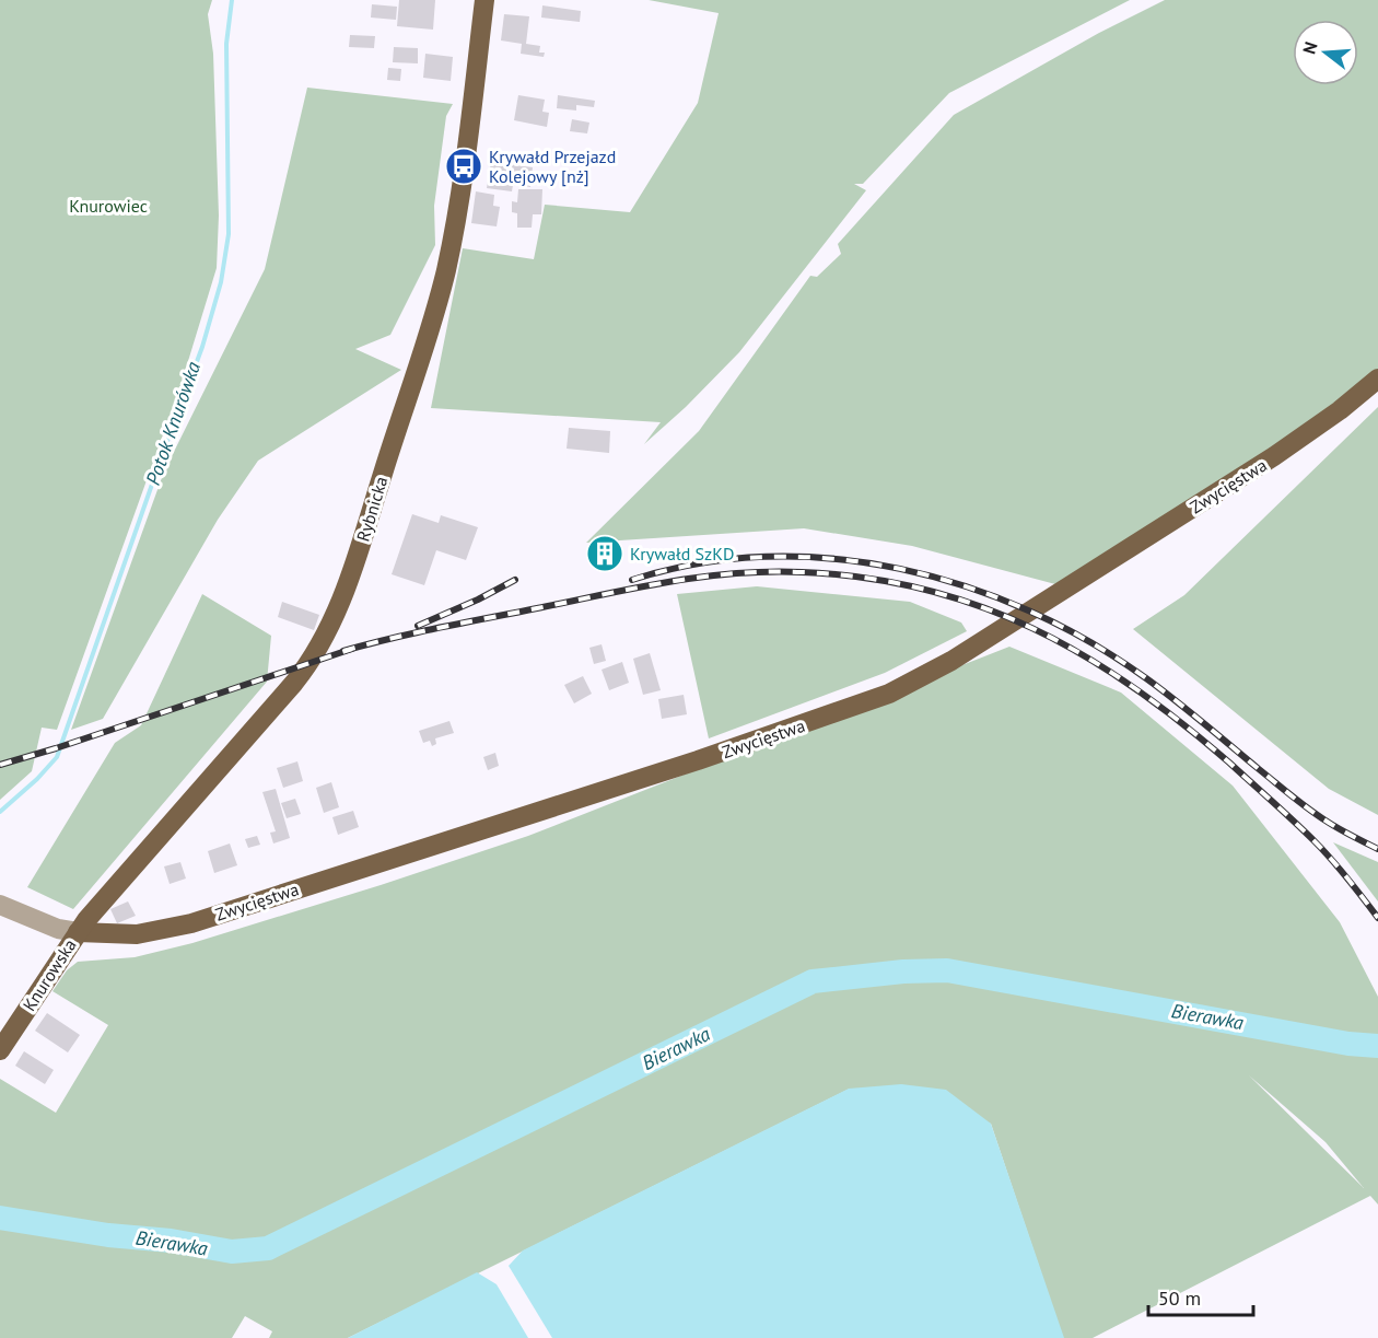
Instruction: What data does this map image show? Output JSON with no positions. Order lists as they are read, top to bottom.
{
  "streets": {
    "main road": ["Zwycięstwa", "Rybnicka", "Knurowska"]
  },
  "crossings": [
    ["Zwycięstwa", "Rybnicka"],
    ["Zwycięstwa", "Knurowska"],
    ["Rybnicka", "Knurowska"]
  ],
  "water": ["Potok Knurówka", "Bierawka"],
  "parks": ["Knurowiec"],
  "places": {
    "bus stop": ["Krywałd Przejazd Kolejowy [nż]"],
    "building": ["Krywałd SzKD"]
  },
  "scale_bar": "50 m",
  "north": "left"
}
